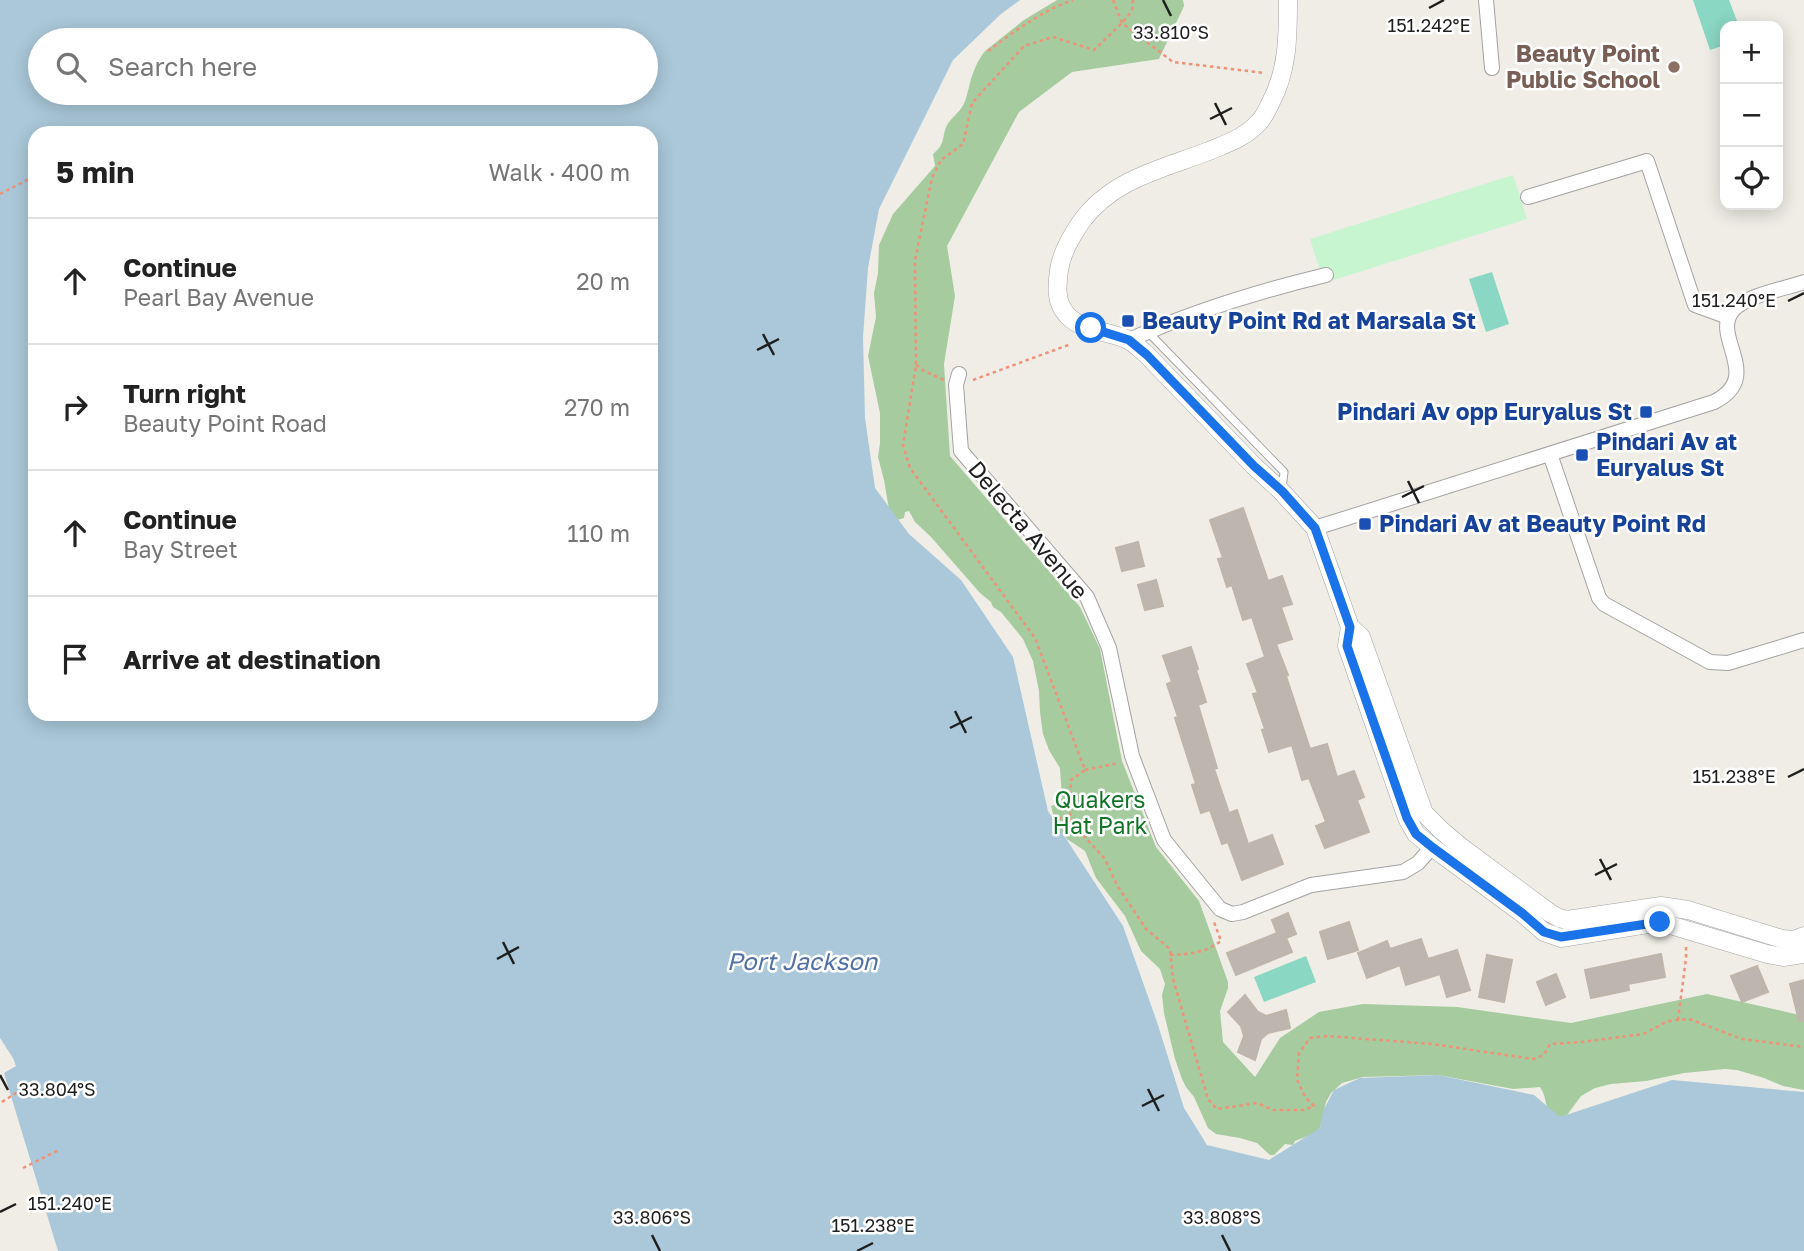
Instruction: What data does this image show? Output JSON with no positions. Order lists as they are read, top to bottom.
{
  "streets": {
    "street": ["Delecta Avenue"]
  },
  "water": ["Port Jackson"],
  "parks": ["Quakers Hat Park"],
  "places": {
    "other": ["Beauty Point Public School"],
    "transit": [
      "Beauty Point Rd at Marsala St",
      "Pindari Av opp Euryalus St",
      "Pindari Av at Euryalus St",
      "Pindari Av at Beauty Point Rd"
    ]
  },
  "page": {
    "map_buttons": ["+", "−"],
    "search": "Search here",
    "heading": ["5 min", "Walk · 400 m"],
    "list": [
      ["Continue", "Pearl Bay Avenue", "20 m"],
      ["Turn right", "Beauty Point Road", "270 m"],
      ["Continue", "Bay Street", "110 m"],
      "Arrive at destination"
    ]
  },
  "coordinates": [
    "151.242°E",
    "33.810°S",
    "151.240°E",
    "151.238°E",
    "33.804°S",
    "33.806°S",
    "33.808°S"
  ]
}
